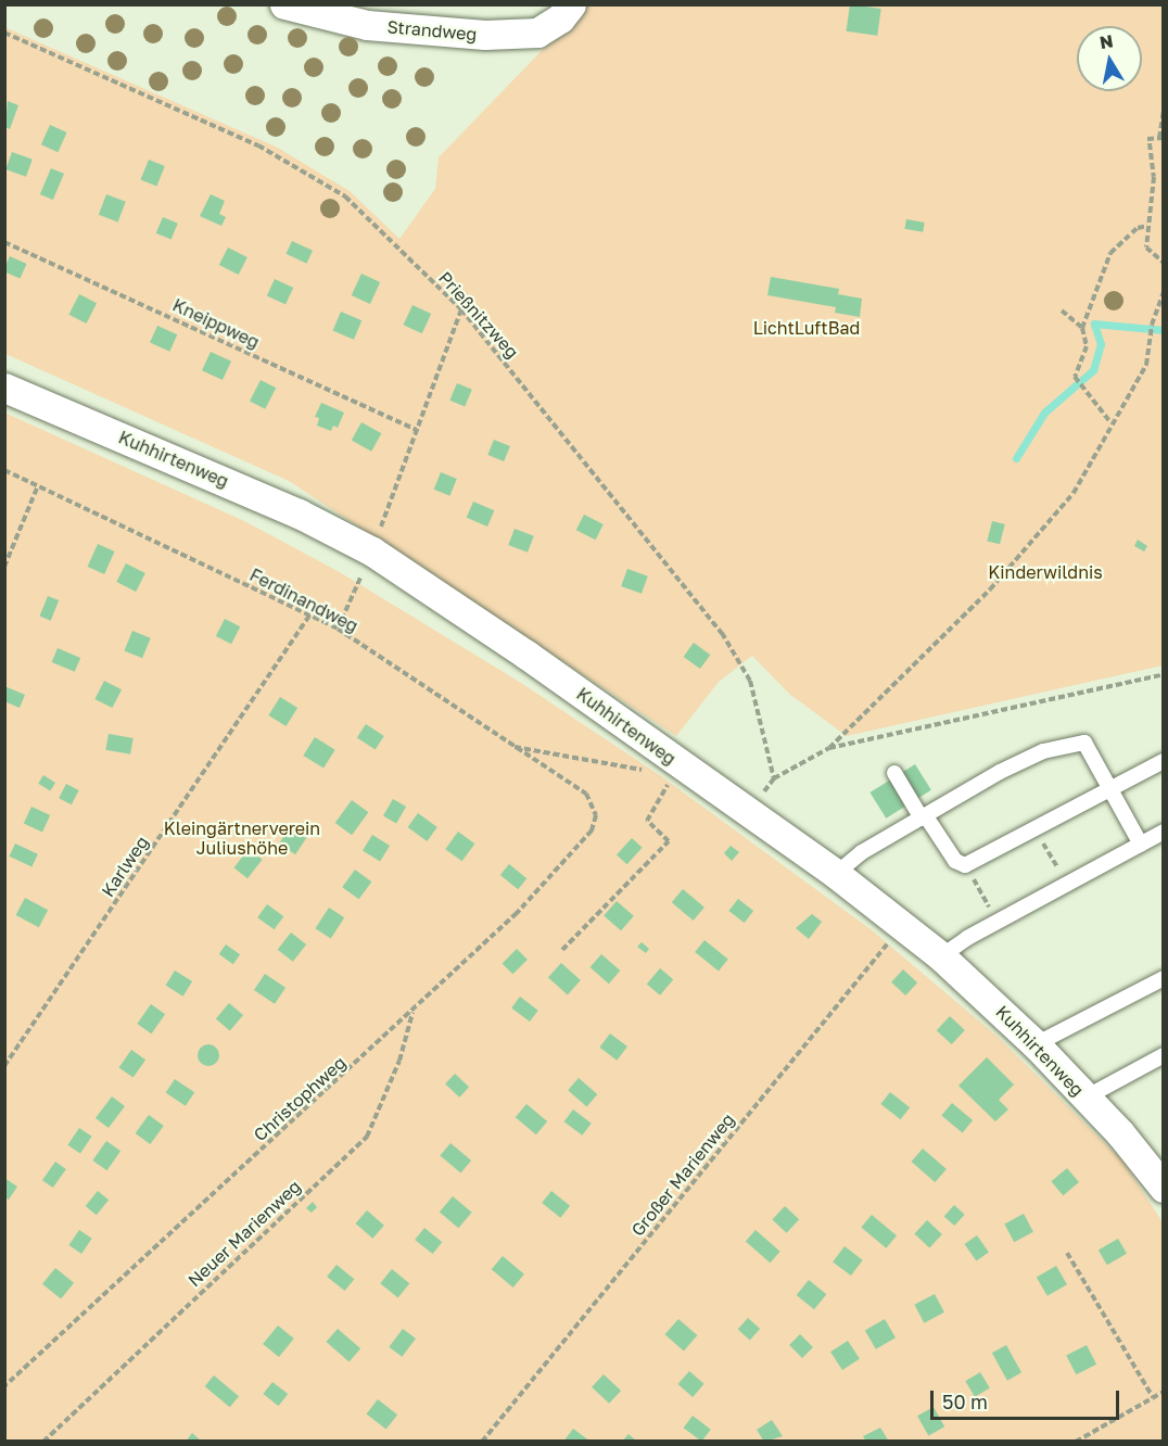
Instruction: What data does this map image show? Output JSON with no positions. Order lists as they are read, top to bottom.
{
  "streets": {
    "street": ["Strandweg", "Kuhhirtenweg"],
    "path": [
      "Prießnitzweg",
      "Kneippweg",
      "Ferdinandweg",
      "Karlweg",
      "Christophweg",
      "Großer Marienweg",
      "Neuer Marienweg"
    ]
  },
  "crossings": [
    ["Kuhhirtenweg", "Großer Marienweg"],
    ["Ferdinandweg", "Karlweg"],
    ["Ferdinandweg", "Christophweg"],
    ["Christophweg", "Neuer Marienweg"]
  ],
  "parks": ["LichtLuftBad", "Kinderwildnis", "Kleingärtnerverein Juliushöhe"],
  "scale_bar": "50 m",
  "north": "top"
}
